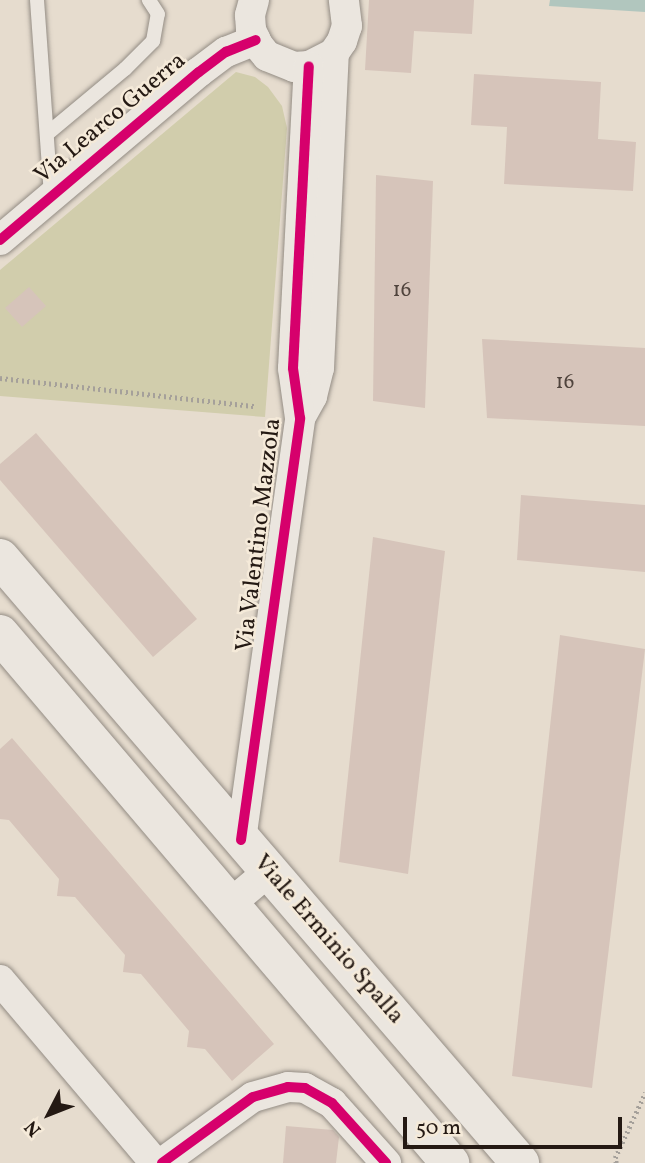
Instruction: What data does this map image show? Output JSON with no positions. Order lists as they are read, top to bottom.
{
  "streets": {
    "main road": ["Viale Erminio Spalla"],
    "street": ["Via Learco Guerra", "Via Valentino Mazzola"]
  },
  "crossings": [
    ["Via Valentino Mazzola", "Viale Erminio Spalla"]
  ],
  "house_numbers": ["16", "16"],
  "scale_bar": "50 m",
  "north": "bottom left"
}
